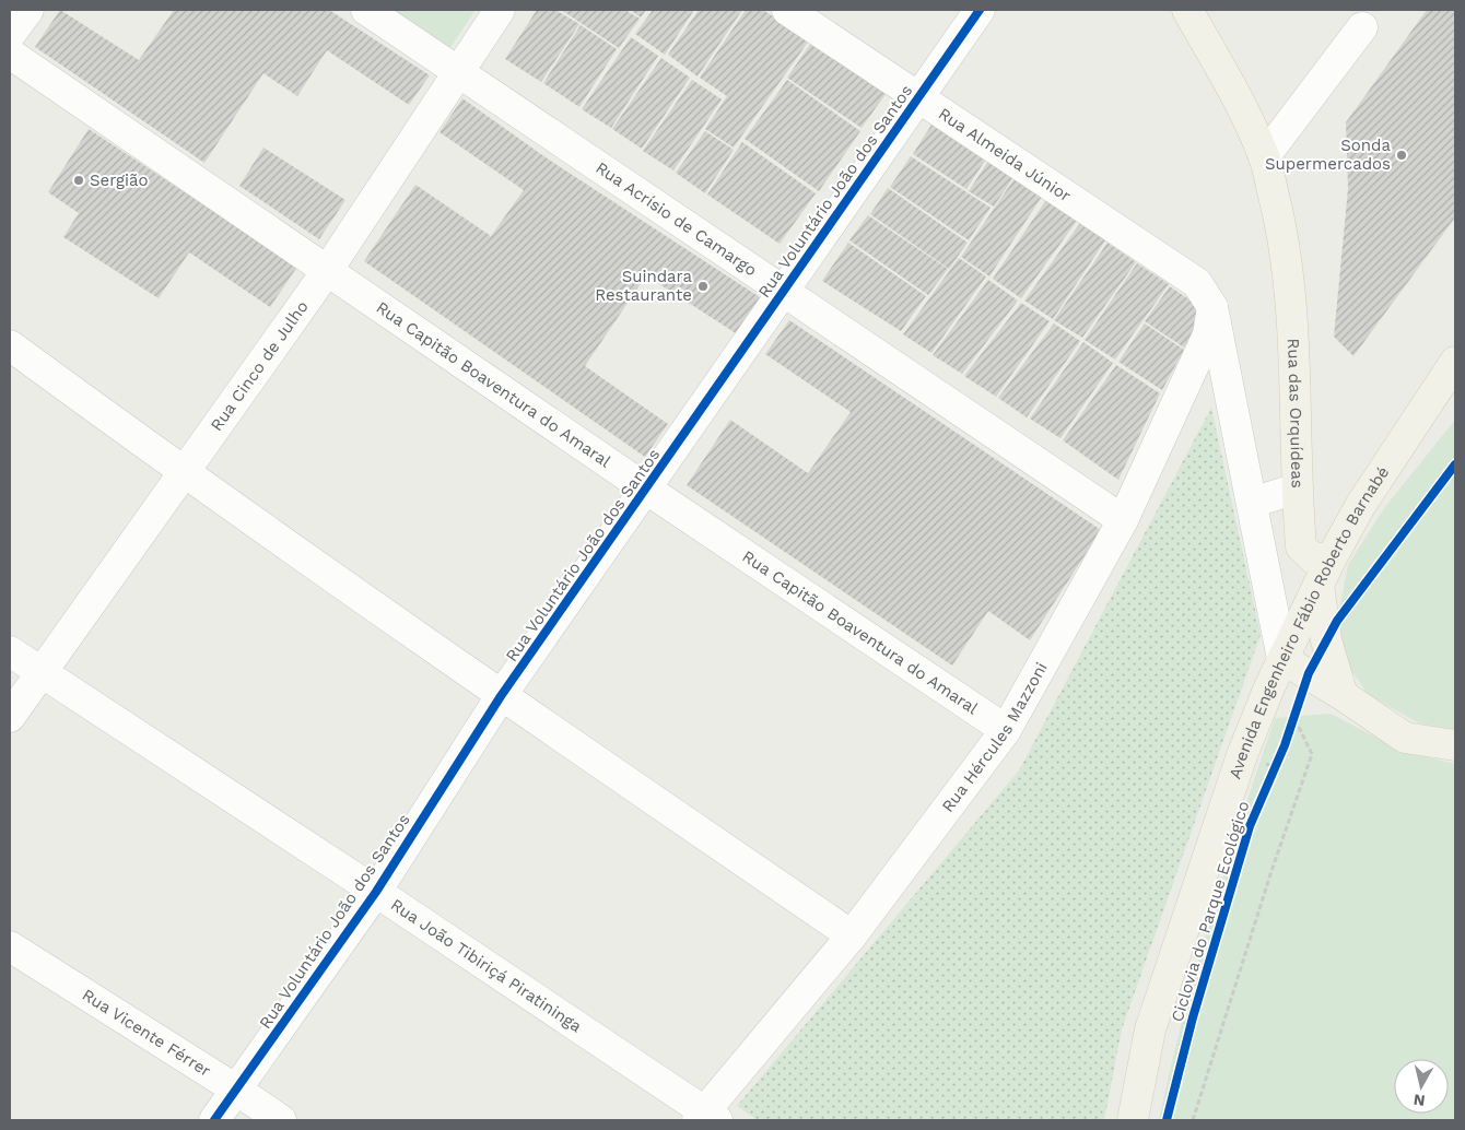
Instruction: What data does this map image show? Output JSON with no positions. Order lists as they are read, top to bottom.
{
  "streets": {
    "main road": ["Rua das Orquídeas", "Avenida Engenheiro Fábio Roberto Barnabé"],
    "street": [
      "Rua Almeida Júnior",
      "Rua Voluntário João dos Santos",
      "Rua Acrísio de Camargo",
      "Rua Cinco de Julho",
      "Rua Capitão Boaventura do Amaral",
      "Rua Hércules Mazzoni",
      "Rua João Tibiriçá Piratininga",
      "Rua Vicente Férrer"
    ],
    "cycle path": ["Ciclovia do Parque Ecológico"]
  },
  "crossings": [
    ["Rua Almeida Júnior", "Rua Voluntário João dos Santos"],
    ["Rua Almeida Júnior", "Rua Hércules Mazzoni"],
    ["Rua Voluntário João dos Santos", "Rua Acrísio de Camargo"],
    ["Rua Voluntário João dos Santos", "Rua Capitão Boaventura do Amaral"],
    ["Rua Voluntário João dos Santos", "Rua João Tibiriçá Piratininga"],
    ["Rua Voluntário João dos Santos", "Rua Vicente Férrer"],
    ["Rua Acrísio de Camargo", "Rua Cinco de Julho"],
    ["Rua Acrísio de Camargo", "Rua Hércules Mazzoni"],
    ["Rua Cinco de Julho", "Rua Capitão Boaventura do Amaral"],
    ["Rua Cinco de Julho", "Rua João Tibiriçá Piratininga"],
    ["Rua Capitão Boaventura do Amaral", "Rua Hércules Mazzoni"],
    ["Rua das Orquídeas", "Avenida Engenheiro Fábio Roberto Barnabé"],
    ["Rua Hércules Mazzoni", "Rua João Tibiriçá Piratininga"]
  ],
  "places": ["Sonda Supermercados", "Sergião", "Suindara Restaurante"],
  "north": "bottom"
}
